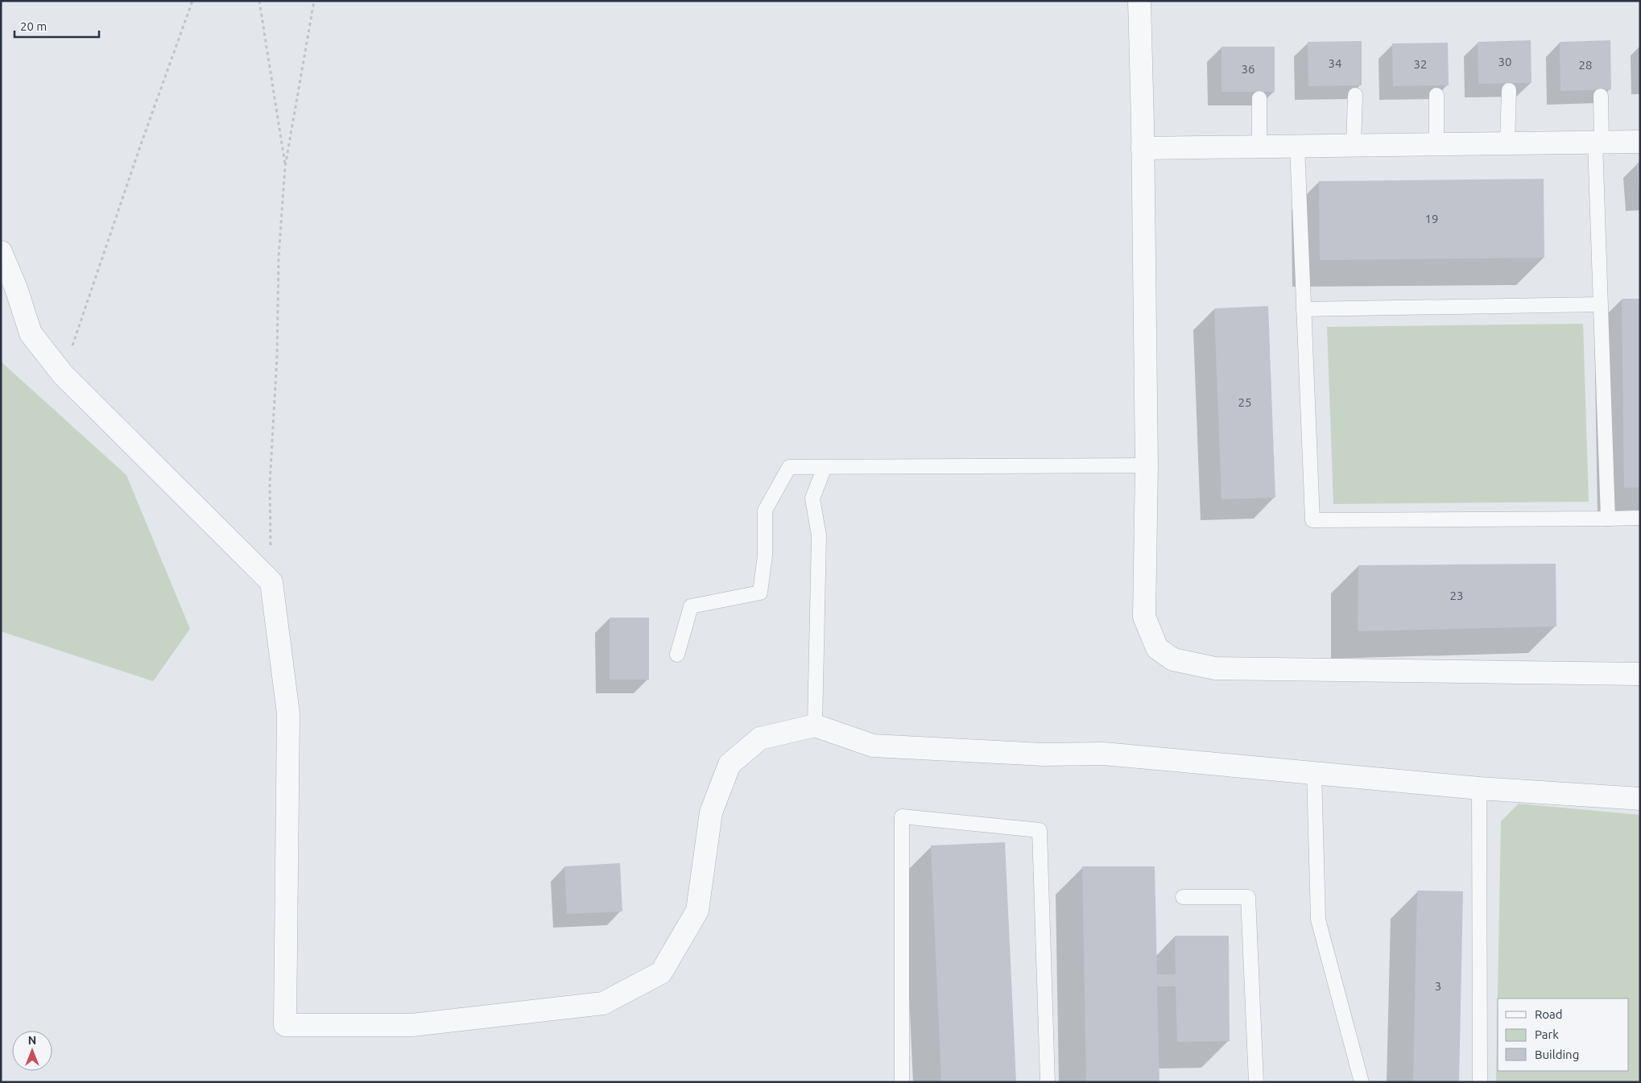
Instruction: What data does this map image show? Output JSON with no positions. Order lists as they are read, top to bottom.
{
  "house_numbers": [
    "30",
    "34",
    "32",
    "28",
    "36",
    "19",
    "25",
    "23",
    "3"
  ],
  "legend": ["Road", "Park", "Building"],
  "scale_bar": "20 m",
  "north": "top"
}
